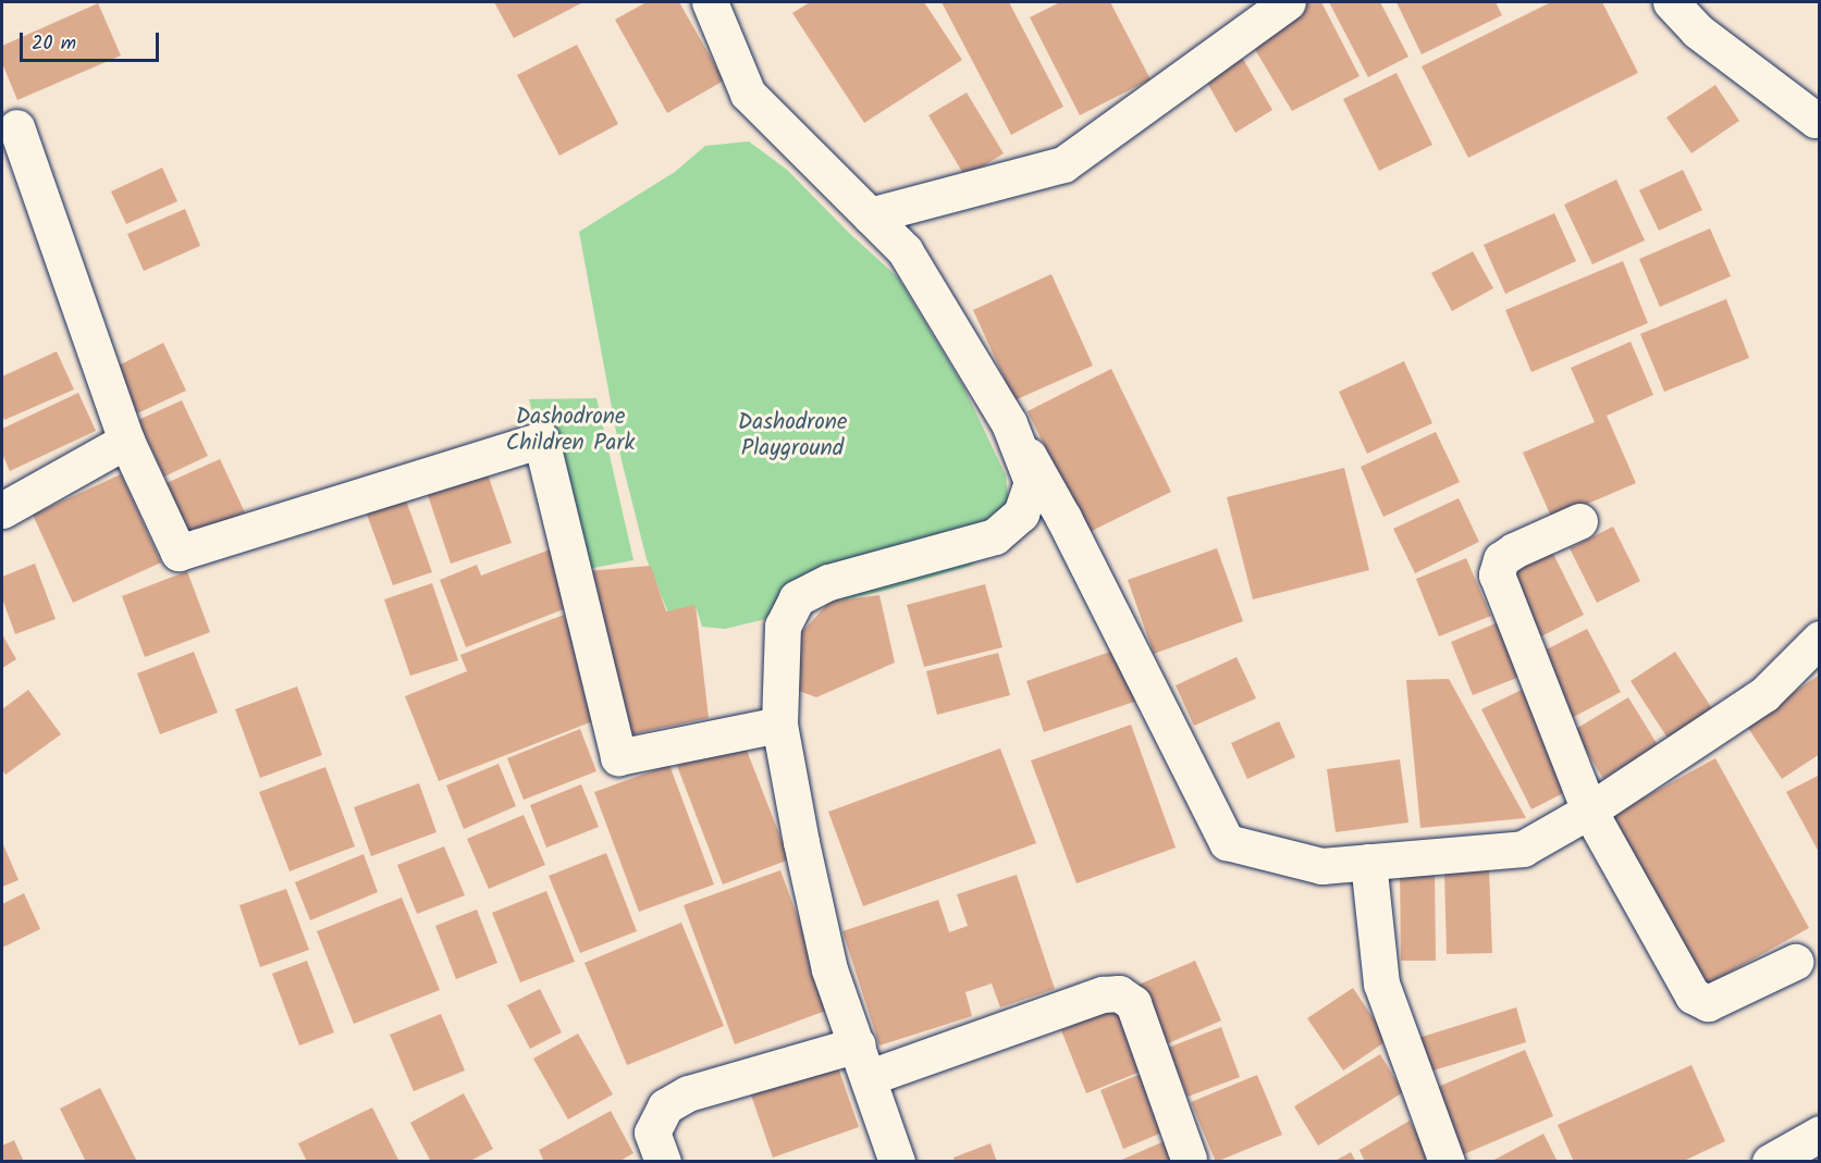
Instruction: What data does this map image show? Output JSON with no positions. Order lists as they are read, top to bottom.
{
  "parks": ["Dashodrone Children Park", "Dashodrone Playground"],
  "scale_bar": "20 m"
}
